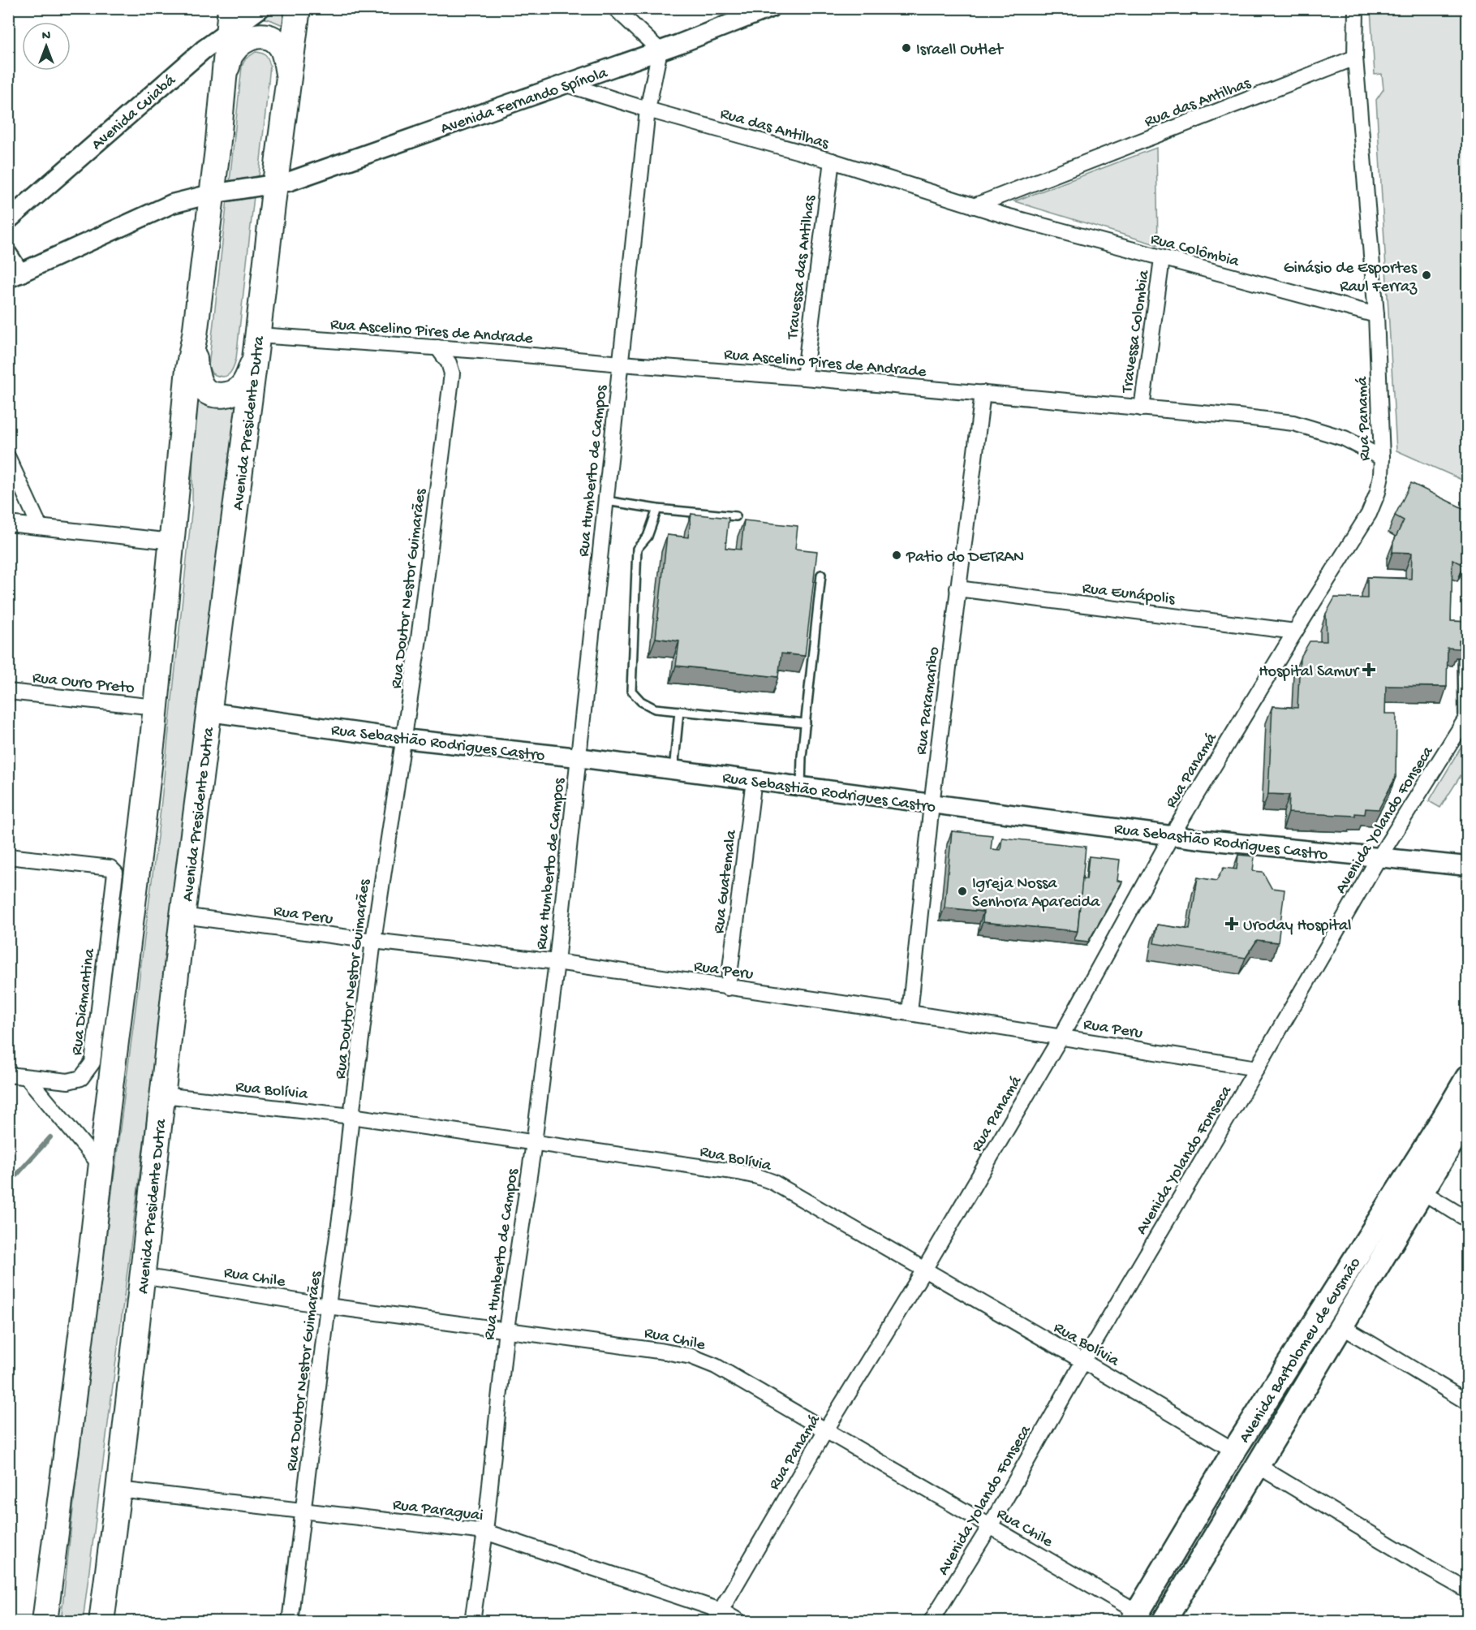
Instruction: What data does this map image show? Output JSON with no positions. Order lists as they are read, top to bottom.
{
  "streets": {
    "highway": ["Avenida Presidente Dutra"],
    "main road": ["Avenida Bartolomeu de Gusmão"],
    "street": [
      "Avenida Fernando Spínola",
      "Rua das Antilhas",
      "Avenida Cuiabá",
      "Rua Colômbia",
      "Travessa das Antilhas",
      "Rua Ascelino Pires de Andrade",
      "Travessa Colombia",
      "Rua Panamá",
      "Rua Humberto de Campos",
      "Rua Doutor Nestor Guimarães",
      "Rua Eunápolis",
      "Rua Ouro Preto",
      "Rua Paramaribo",
      "Rua Sebastião Rodrigues Castro",
      "Avenida Yolando Fonseca",
      "Rua Guatemala",
      "Rua Peru",
      "Rua Diamantina",
      "Rua Bolívia",
      "Rua Chile",
      "Rua Paraguai"
    ]
  },
  "crossings": [
    ["Avenida Fernando Spínola", "Rua das Antilhas"],
    ["Avenida Fernando Spínola", "Avenida Presidente Dutra"],
    ["Avenida Fernando Spínola", "Rua Humberto de Campos"],
    ["Rua das Antilhas", "Rua Colômbia"],
    ["Rua das Antilhas", "Travessa das Antilhas"],
    ["Rua das Antilhas", "Rua Panamá"],
    ["Rua das Antilhas", "Rua Humberto de Campos"],
    ["Rua Colômbia", "Travessa Colombia"],
    ["Rua Colômbia", "Rua Panamá"],
    ["Travessa das Antilhas", "Rua Ascelino Pires de Andrade"],
    ["Rua Ascelino Pires de Andrade", "Travessa Colombia"],
    ["Rua Ascelino Pires de Andrade", "Rua Panamá"],
    ["Rua Ascelino Pires de Andrade", "Avenida Presidente Dutra"],
    ["Rua Ascelino Pires de Andrade", "Rua Humberto de Campos"],
    ["Rua Ascelino Pires de Andrade", "Rua Doutor Nestor Guimarães"],
    ["Rua Ascelino Pires de Andrade", "Rua Paramaribo"],
    ["Rua Panamá", "Rua Eunápolis"],
    ["Rua Panamá", "Rua Sebastião Rodrigues Castro"],
    ["Rua Panamá", "Rua Peru"],
    ["Rua Panamá", "Rua Bolívia"],
    ["Rua Panamá", "Rua Chile"],
    ["Rua Panamá", "Rua Paraguai"],
    ["Avenida Presidente Dutra", "Rua Sebastião Rodrigues Castro"],
    ["Avenida Presidente Dutra", "Rua Peru"],
    ["Avenida Presidente Dutra", "Rua Bolívia"],
    ["Avenida Presidente Dutra", "Rua Chile"],
    ["Avenida Presidente Dutra", "Rua Paraguai"],
    ["Rua Humberto de Campos", "Rua Sebastião Rodrigues Castro"],
    ["Rua Humberto de Campos", "Rua Peru"],
    ["Rua Humberto de Campos", "Rua Bolívia"],
    ["Rua Humberto de Campos", "Rua Chile"],
    ["Rua Humberto de Campos", "Rua Paraguai"],
    ["Rua Doutor Nestor Guimarães", "Rua Sebastião Rodrigues Castro"],
    ["Rua Doutor Nestor Guimarães", "Rua Peru"],
    ["Rua Doutor Nestor Guimarães", "Rua Bolívia"],
    ["Rua Doutor Nestor Guimarães", "Rua Chile"],
    ["Rua Doutor Nestor Guimarães", "Rua Paraguai"],
    ["Rua Eunápolis", "Rua Paramaribo"],
    ["Rua Paramaribo", "Rua Sebastião Rodrigues Castro"],
    ["Rua Paramaribo", "Rua Peru"],
    ["Rua Sebastião Rodrigues Castro", "Avenida Yolando Fonseca"],
    ["Rua Sebastião Rodrigues Castro", "Rua Guatemala"],
    ["Avenida Yolando Fonseca", "Rua Peru"],
    ["Avenida Yolando Fonseca", "Rua Bolívia"],
    ["Avenida Yolando Fonseca", "Rua Chile"],
    ["Rua Guatemala", "Rua Peru"],
    ["Rua Bolívia", "Avenida Bartolomeu de Gusmão"],
    ["Rua Chile", "Avenida Bartolomeu de Gusmão"]
  ],
  "places": {
    "other": [
      "Israell Outlet",
      "Ginásio de Esportes Raul Ferraz",
      "Patio do DETRAN",
      "Igreja Nossa Senhora Aparecida"
    ],
    "health": ["Hospital Samur", "Uroday Hospital"]
  },
  "north": "top"
}
